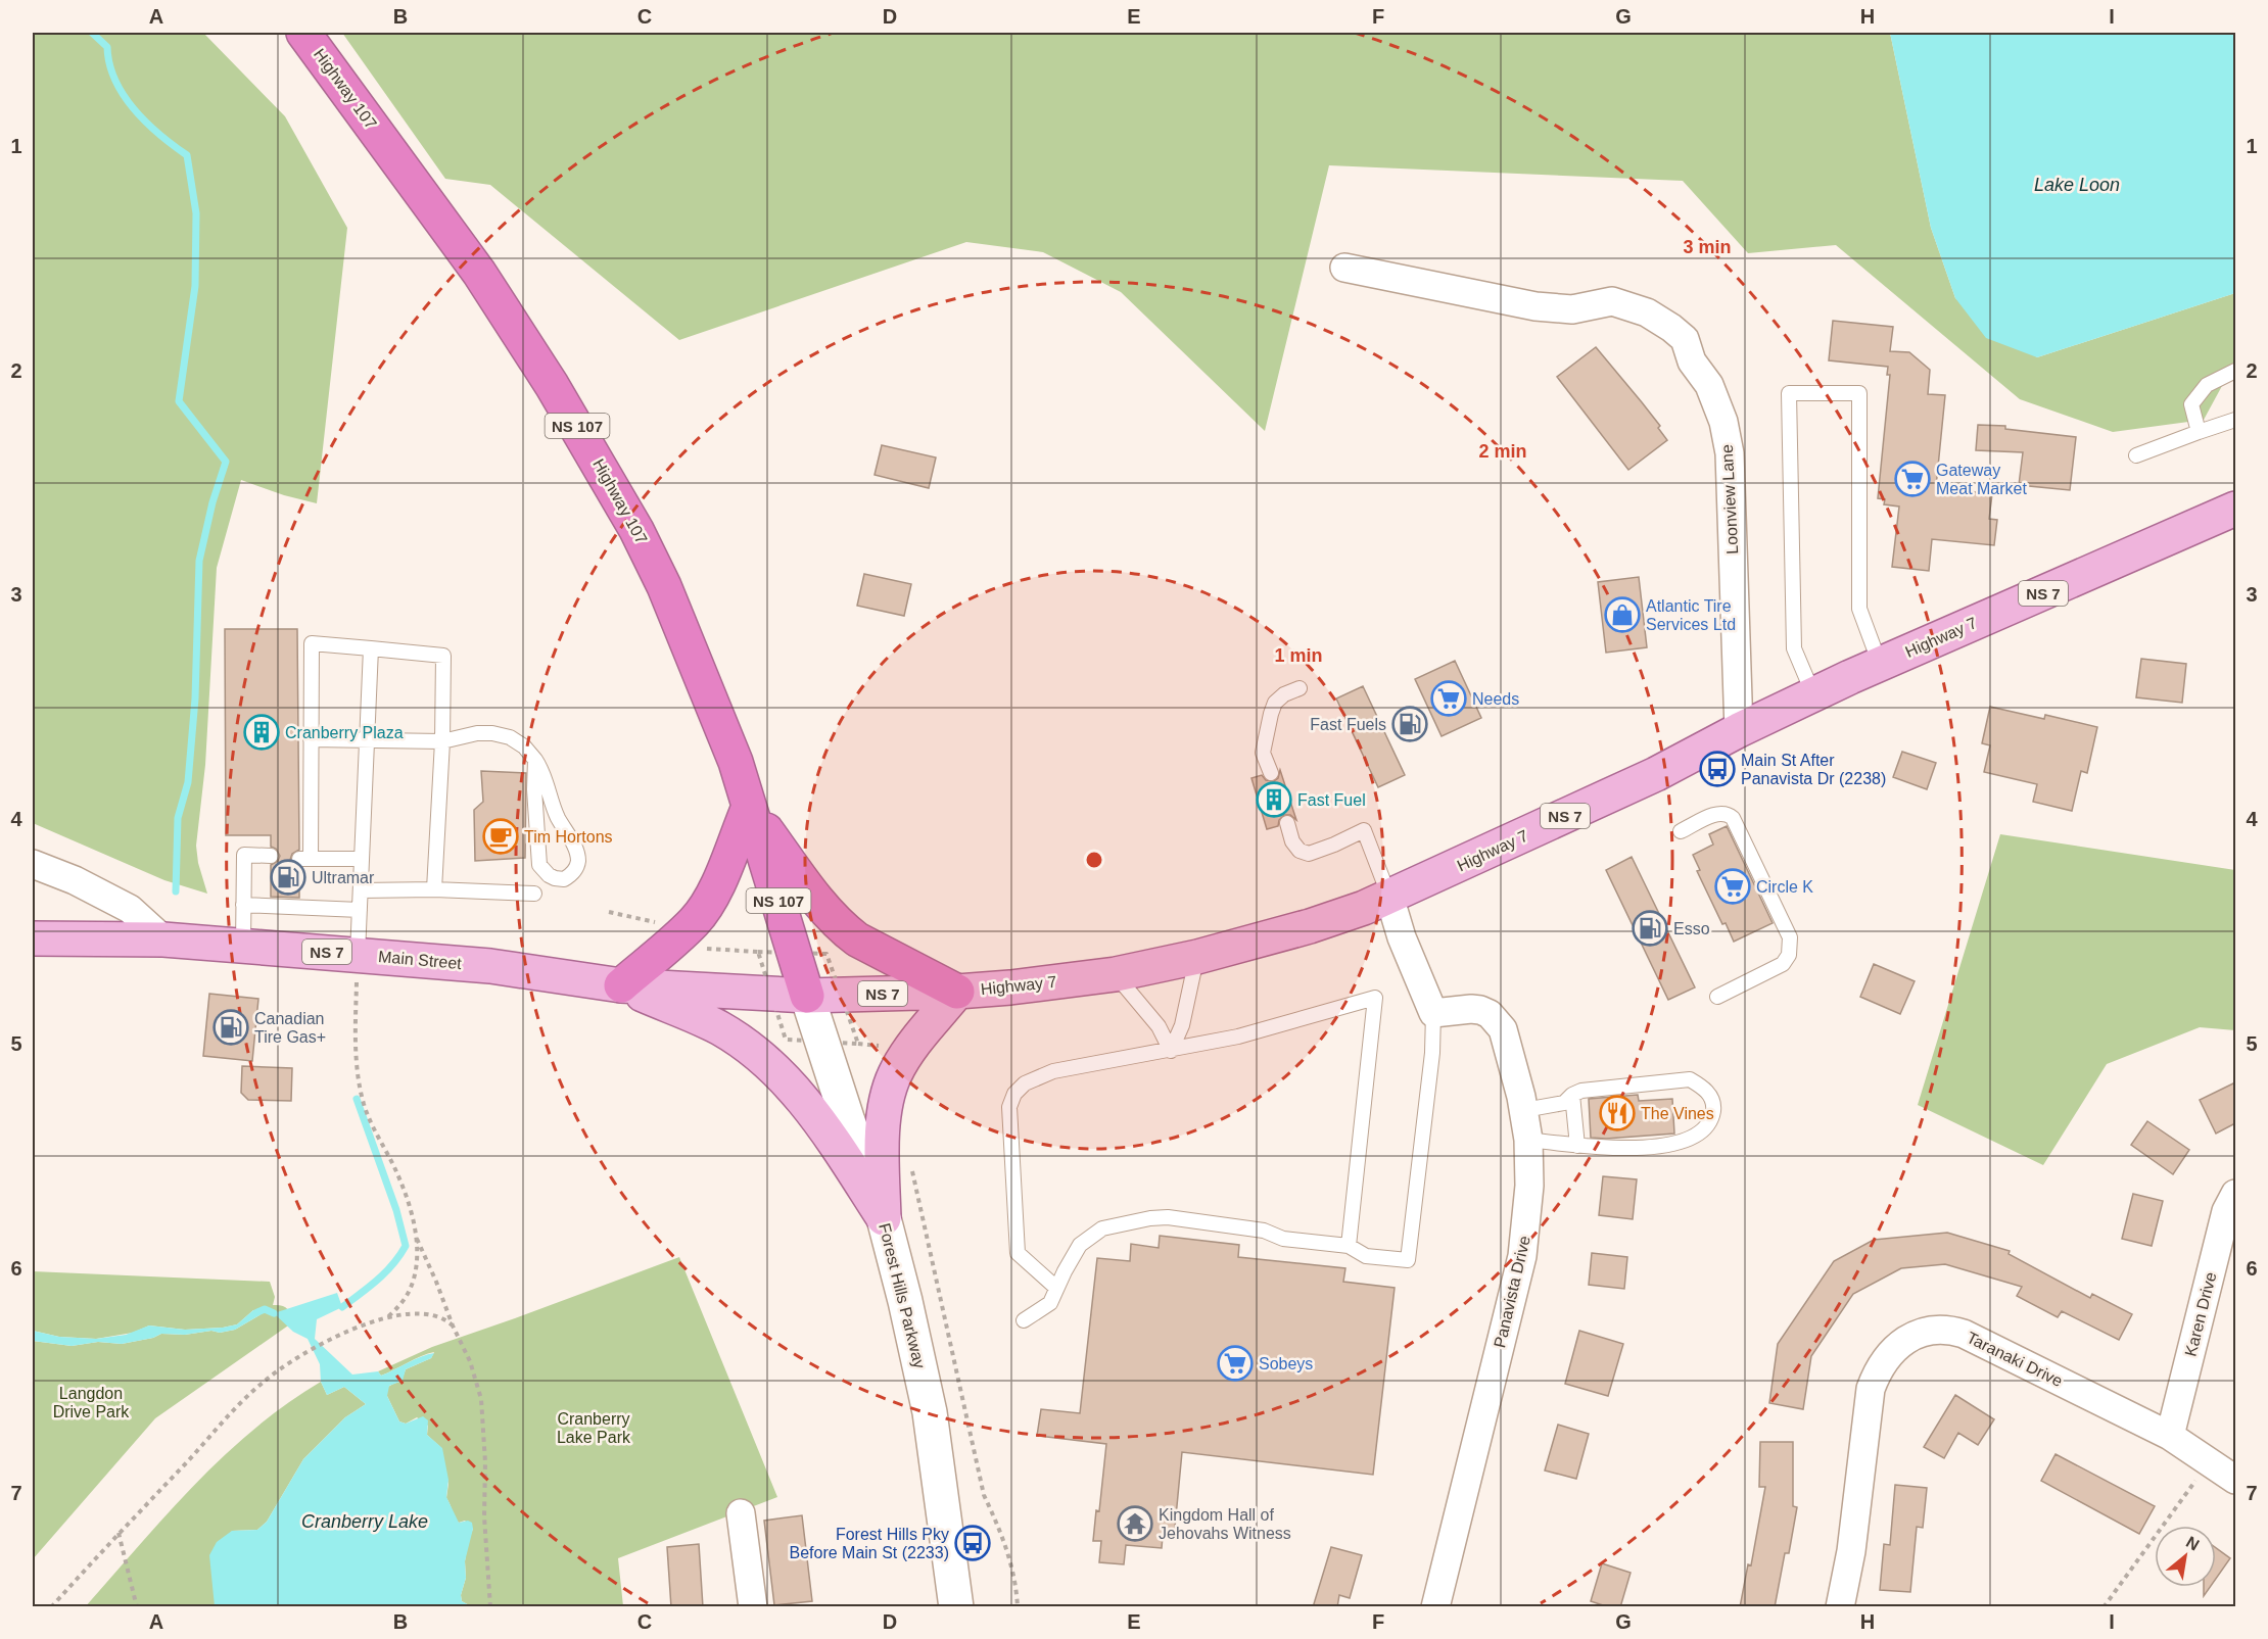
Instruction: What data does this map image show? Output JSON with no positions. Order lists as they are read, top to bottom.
{
  "streets": {
    "highway": ["Highway 107", "NS 107"],
    "main road": [
      "NS 7",
      "Highway 7",
      "Main Street",
      "Forest Hills Parkway"
    ],
    "street": [
      "Loonview Lane",
      "Panavista Drive",
      "Karen Drive",
      "Taranaki Drive"
    ]
  },
  "crossings": [
    ["Highway 107", "Highway 7"],
    ["Highway 107", "Main Street"],
    ["Highway 107", "Forest Hills Parkway"],
    ["Loonview Lane", "Highway 7"],
    ["Highway 7", "Main Street"],
    ["Highway 7", "Forest Hills Parkway"],
    ["Main Street", "Forest Hills Parkway"],
    ["Karen Drive", "Taranaki Drive"]
  ],
  "water": ["Lake Loon", "Cranberry Lake"],
  "parks": ["Langdon Drive Park", "Cranberry Lake Park"],
  "places": {
    "supermarket": [
      "Gateway Meat Market",
      "Needs",
      "Circle K",
      "Sobeys"
    ],
    "shop": ["Atlantic Tire Services Ltd"],
    "fuel station": [
      "Fast Fuels",
      "Ultramar",
      "Esso",
      "Canadian Tire Gas+"
    ],
    "building": ["Cranberry Plaza", "Fast Fuel"],
    "bus stop": ["Main St After Panavista Dr (2238)", "Forest Hills Pky Before Main St (2233)"],
    "cafe": ["Tim Hortons"],
    "restaurant": ["The Vines"],
    "temple": ["Kingdom Hall of Jehovahs Witness"]
  },
  "north": "top right",
  "grid": {
    "columns": [
      "A",
      "B",
      "C",
      "D",
      "E",
      "F",
      "G",
      "H",
      "I"
    ],
    "rows": [
      "1",
      "2",
      "3",
      "4",
      "5",
      "6",
      "7"
    ]
  },
  "rings": ["3 min", "2 min", "1 min"]
}
